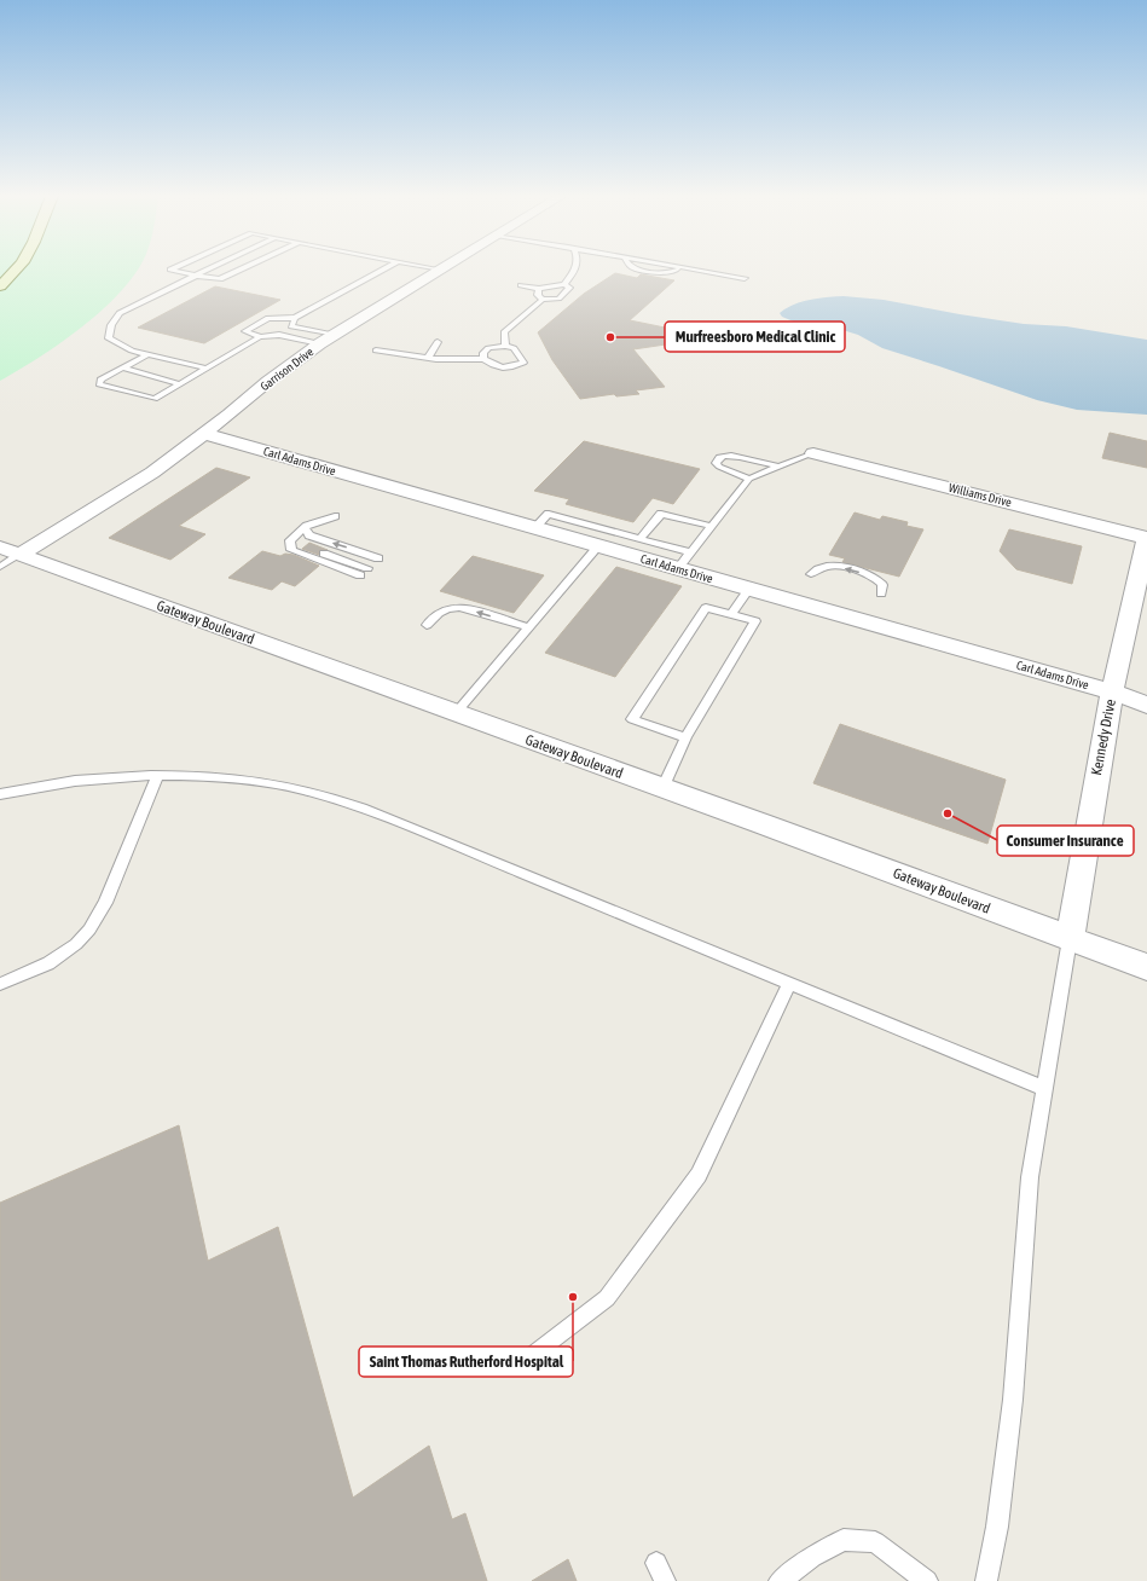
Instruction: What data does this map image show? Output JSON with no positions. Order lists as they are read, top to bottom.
{
  "streets": {
    "street": [
      "Garrison Drive",
      "Carl Adams Drive",
      "Williams Drive",
      "Gateway Boulevard",
      "Kennedy Drive"
    ]
  },
  "crossings": [
    ["Garrison Drive", "Carl Adams Drive"],
    ["Garrison Drive", "Gateway Boulevard"],
    ["Carl Adams Drive", "Kennedy Drive"],
    ["Williams Drive", "Kennedy Drive"],
    ["Gateway Boulevard", "Kennedy Drive"]
  ],
  "places": ["Murfreesboro Medical Clinic", "Consumer Insurance", "Saint Thomas Rutherford Hospital"]
}
